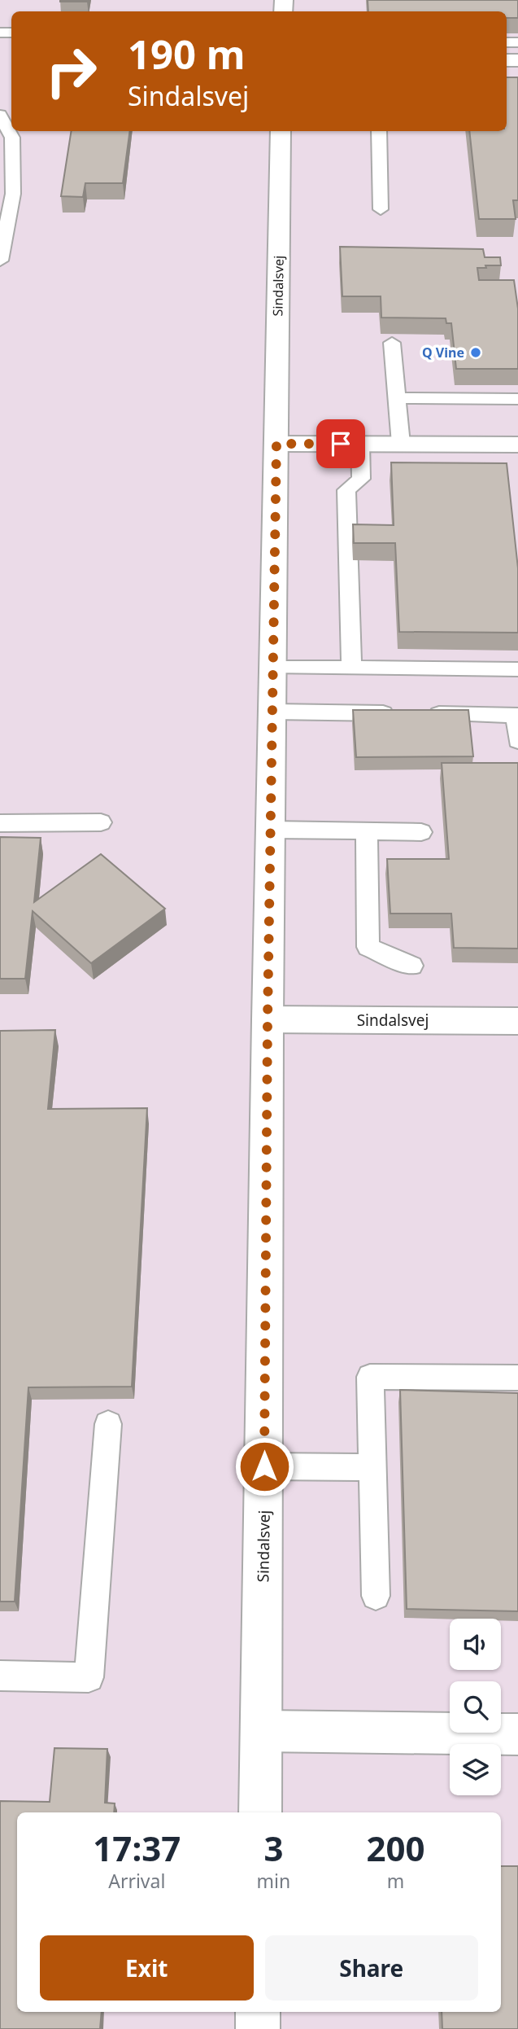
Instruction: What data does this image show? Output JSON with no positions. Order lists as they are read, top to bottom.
{
  "streets": {
    "street": ["Sindalsvej"]
  },
  "places": ["Q Vine"],
  "page": {
    "turn": ["190 m", "Sindalsvej"],
    "eta": [
      "17:37",
      "Arrival",
      "3",
      "min",
      "200",
      "m"
    ],
    "buttons": ["Exit", "Share"]
  }
}
